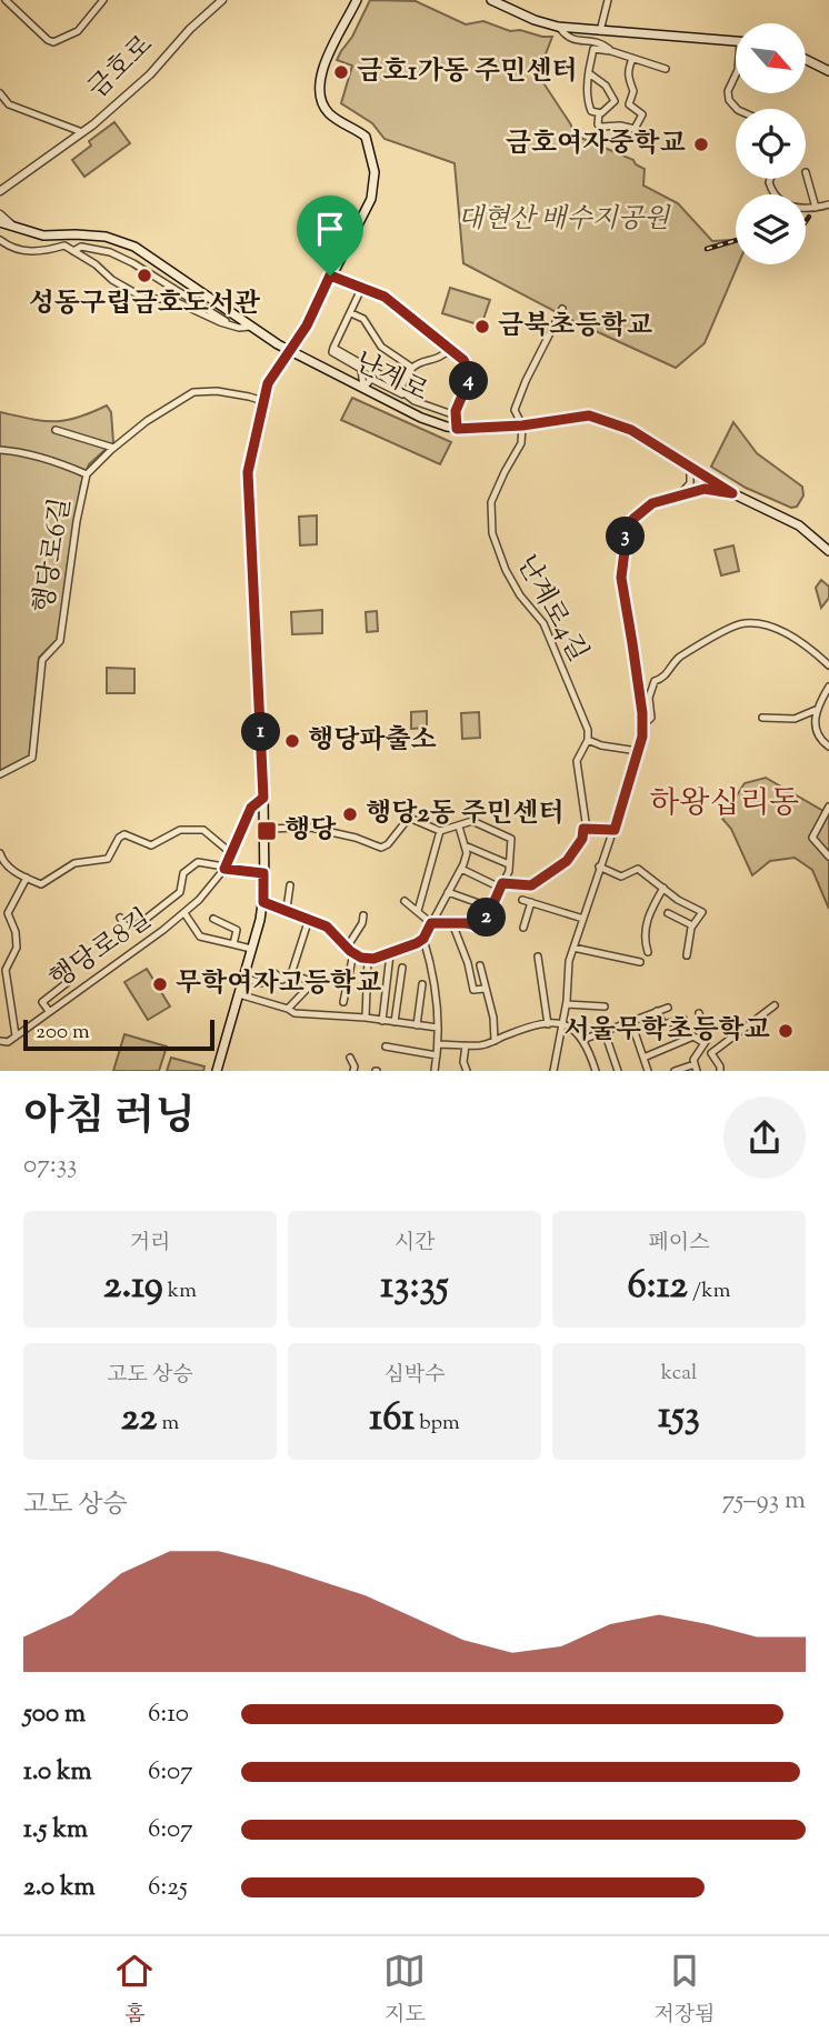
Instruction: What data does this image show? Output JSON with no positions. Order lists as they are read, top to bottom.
{
  "streets": {
    "main road": ["난계로"],
    "street": [
      "금호로",
      "행당로6길",
      "난계로4길",
      "행당로8길"
    ]
  },
  "crossings": [
    ["난계로", "난계로4길"]
  ],
  "districts": ["하왕십리동"],
  "parks": ["대현산 배수지공원"],
  "places": {
    "other": [
      "금호1가동 주민센터",
      "금호여자중학교",
      "성동구립금호도서관",
      "금북초등학교",
      "행당파출소",
      "행당2동 주민센터",
      "무학여자고등학교",
      "서울무학초등학교"
    ],
    "transit": ["행당"]
  },
  "scale_bar": "200 m",
  "north": "bottom right",
  "page": {
    "pins": [
      "4",
      "3",
      "1",
      "2"
    ],
    "scale": "200 m",
    "heading": ["아침 러닝", "07:33"],
    "stats": [
      ["거리", "2.19 km"],
      ["시간", "13:35"],
      ["페이스", "6:12 /km"],
      ["고도 상승", "22 m"],
      ["심박수", "161 bpm"],
      ["kcal", "153"]
    ],
    "chart": ["고도 상승", "75–93 m"],
    "list": [
      {
        "name": "500 m",
        "note": "6:10"
      },
      {
        "name": "1.0 km",
        "note": "6:07"
      },
      {
        "name": "1.5 km",
        "note": "6:07"
      },
      {
        "name": "2.0 km",
        "note": "6:25"
      }
    ],
    "tabs": ["홈", "지도", "저장됨"]
  }
}
